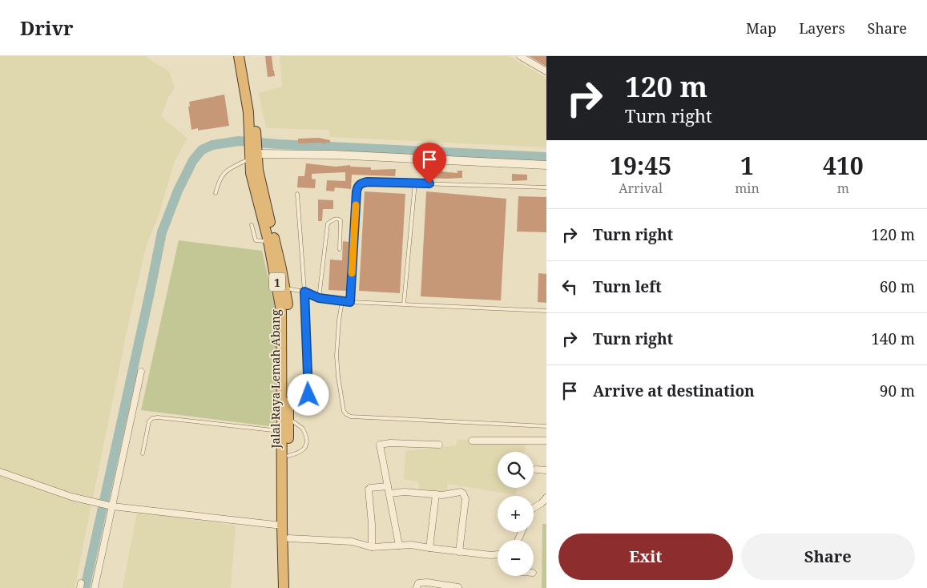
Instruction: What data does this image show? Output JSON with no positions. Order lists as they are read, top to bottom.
{
  "streets": {
    "highway": ["1", "Jalal Raya Lemah Abang"]
  },
  "crossings": [
    ["1", "Jalal Raya Lemah Abang"]
  ],
  "page": {
    "header": "Drivr",
    "nav": ["Map", "Layers", "Share"],
    "turn": ["120 m", "Turn right"],
    "eta": [
      "19:45",
      "Arrival",
      "1",
      "min",
      "410",
      "m"
    ],
    "list": [
      {
        "name": "Turn right",
        "value": "120 m"
      },
      {
        "name": "Turn left",
        "value": "60 m"
      },
      {
        "name": "Turn right",
        "value": "140 m"
      },
      {
        "name": "Arrive at destination",
        "value": "90 m"
      }
    ],
    "map_buttons": ["+", "−"],
    "buttons": ["Exit", "Share"]
  }
}
